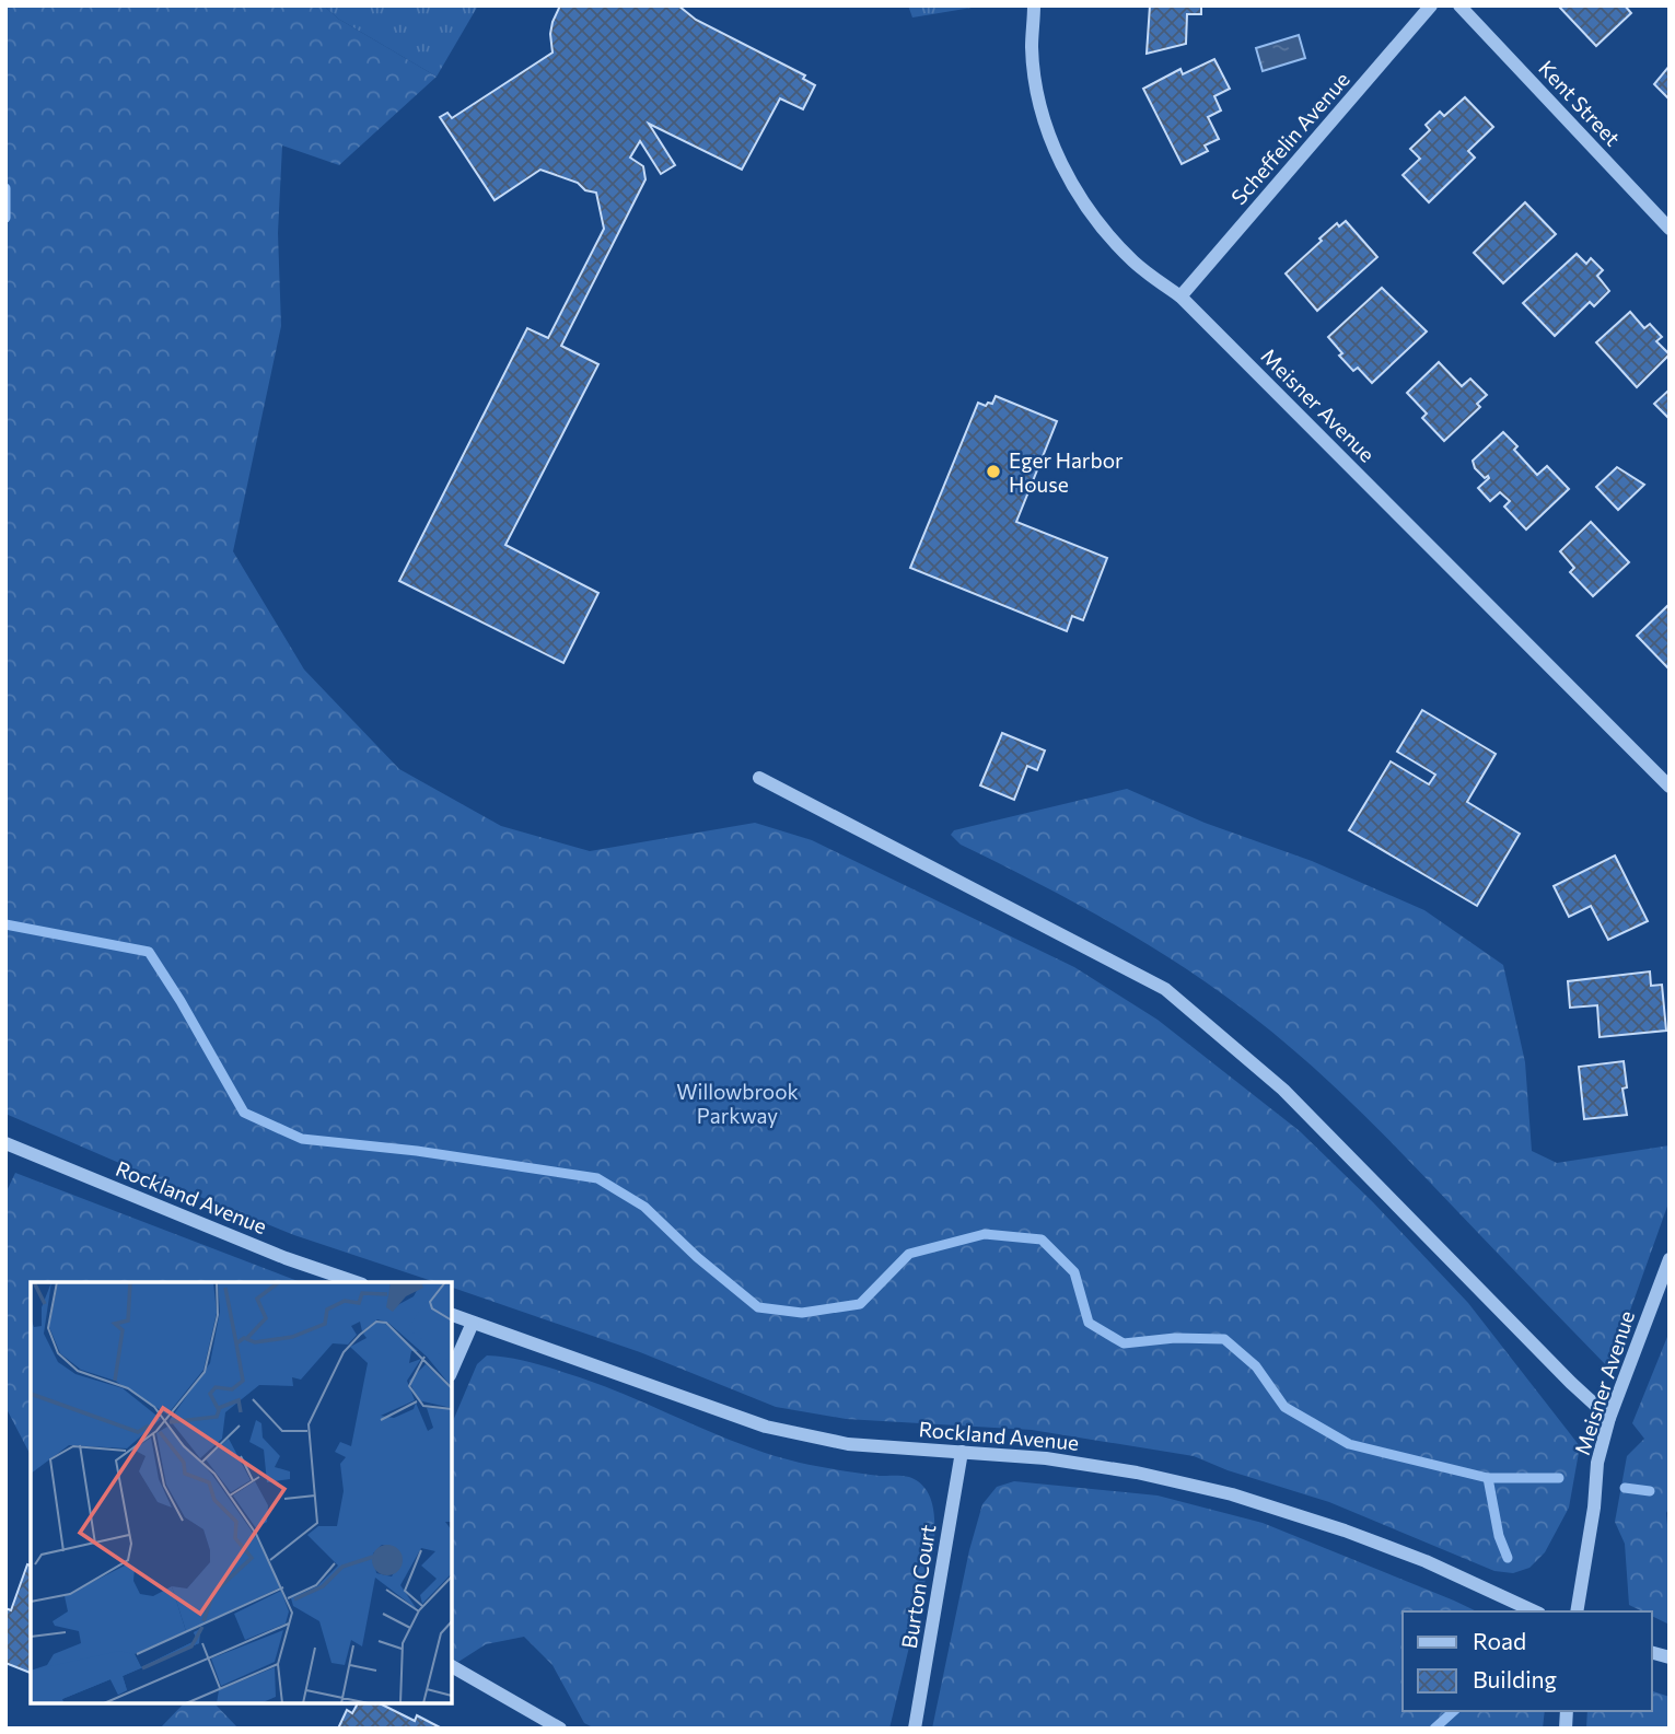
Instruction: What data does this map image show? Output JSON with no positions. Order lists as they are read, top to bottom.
{
  "streets": {
    "street": [
      "Kent Street",
      "Scheffelin Avenue",
      "Meisner Avenue",
      "Rockland Avenue",
      "Burton Court"
    ]
  },
  "crossings": [
    ["Scheffelin Avenue", "Meisner Avenue"],
    ["Rockland Avenue", "Burton Court"]
  ],
  "parks": ["Willowbrook Parkway"],
  "places": ["Eger Harbor House"],
  "legend": ["Road", "Building"]
}
